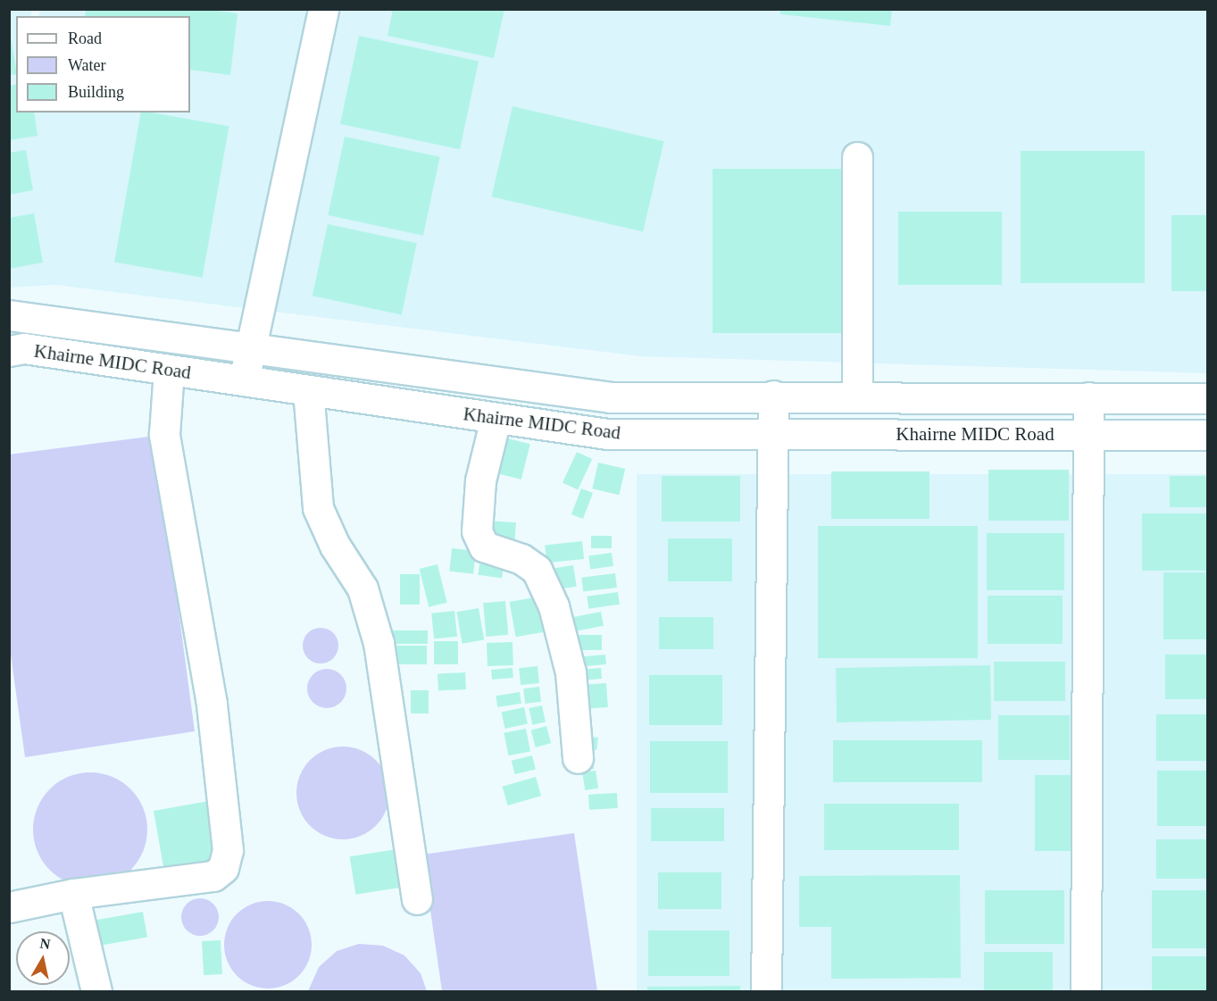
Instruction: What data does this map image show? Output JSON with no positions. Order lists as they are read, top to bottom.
{
  "streets": {
    "main road": ["Khairne MIDC Road"]
  },
  "legend": ["Road", "Water", "Building"],
  "north": "top"
}
